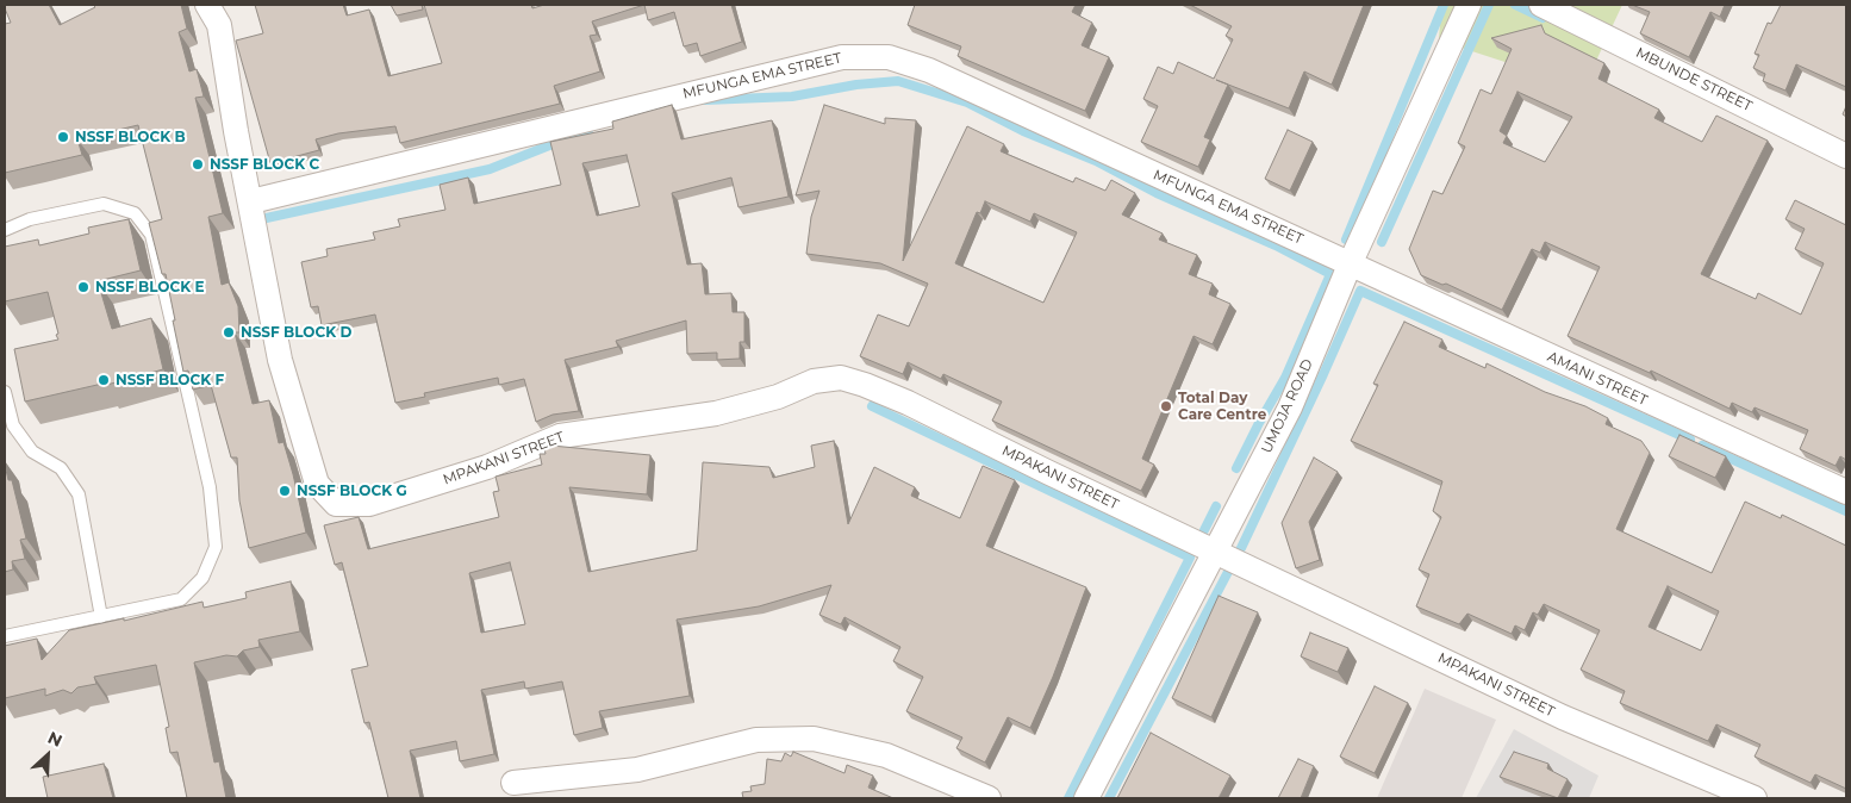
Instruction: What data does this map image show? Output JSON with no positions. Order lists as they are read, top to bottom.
{
  "streets": {
    "street": [
      "MFUNGA EMA STREET",
      "MBUNDE STREET",
      "AMANI STREET",
      "UMOJA ROAD",
      "MPAKANI STREET"
    ]
  },
  "crossings": [
    ["MFUNGA EMA STREET", "AMANI STREET"],
    ["MFUNGA EMA STREET", "UMOJA ROAD"],
    ["MFUNGA EMA STREET", "MPAKANI STREET"],
    ["AMANI STREET", "UMOJA ROAD"],
    ["UMOJA ROAD", "MPAKANI STREET"]
  ],
  "places": [
    "NSSF BLOCK B",
    "NSSF BLOCK C",
    "NSSF BLOCK E",
    "NSSF BLOCK D",
    "NSSF BLOCK F",
    "Total Day Care Centre",
    "NSSF BLOCK G"
  ],
  "north": "top right"
}
